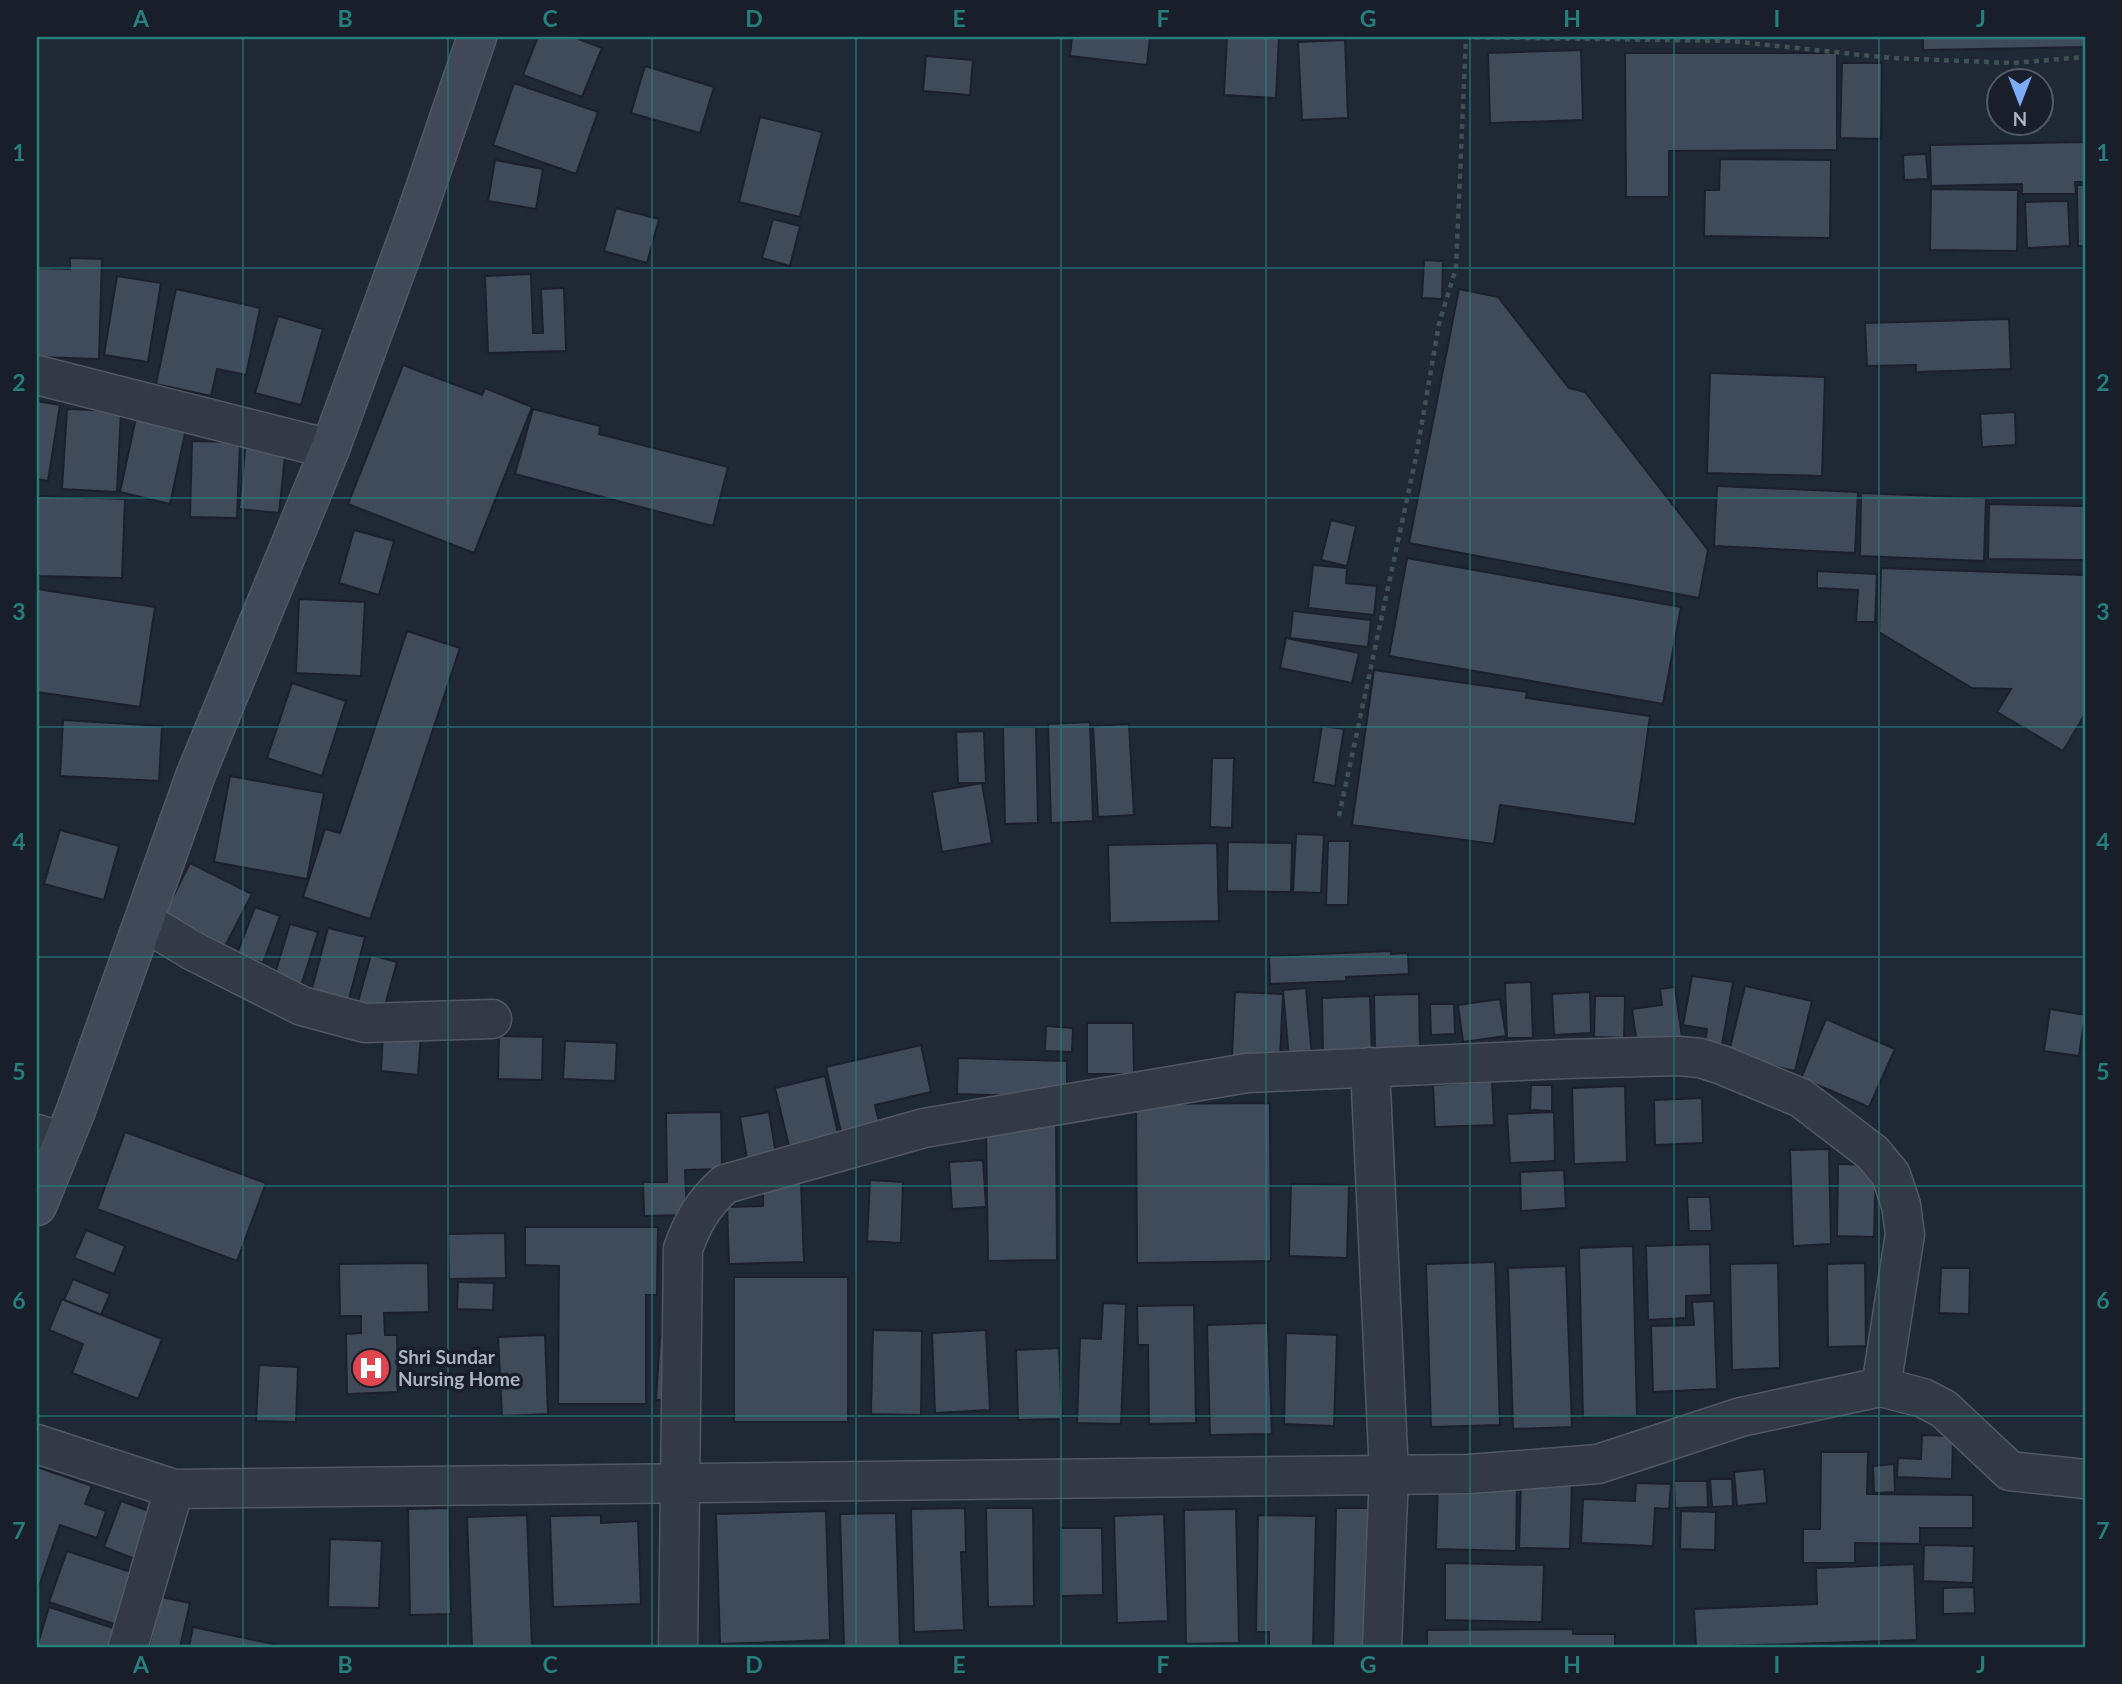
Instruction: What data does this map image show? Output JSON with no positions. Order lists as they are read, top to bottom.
{
  "places": {
    "hospital": ["Shri Sundar Nursing Home"]
  },
  "north": "bottom",
  "grid": {
    "columns": [
      "A",
      "B",
      "C",
      "D",
      "E",
      "F",
      "G",
      "H",
      "I",
      "J"
    ],
    "rows": [
      "1",
      "2",
      "3",
      "4",
      "5",
      "6",
      "7"
    ]
  }
}
